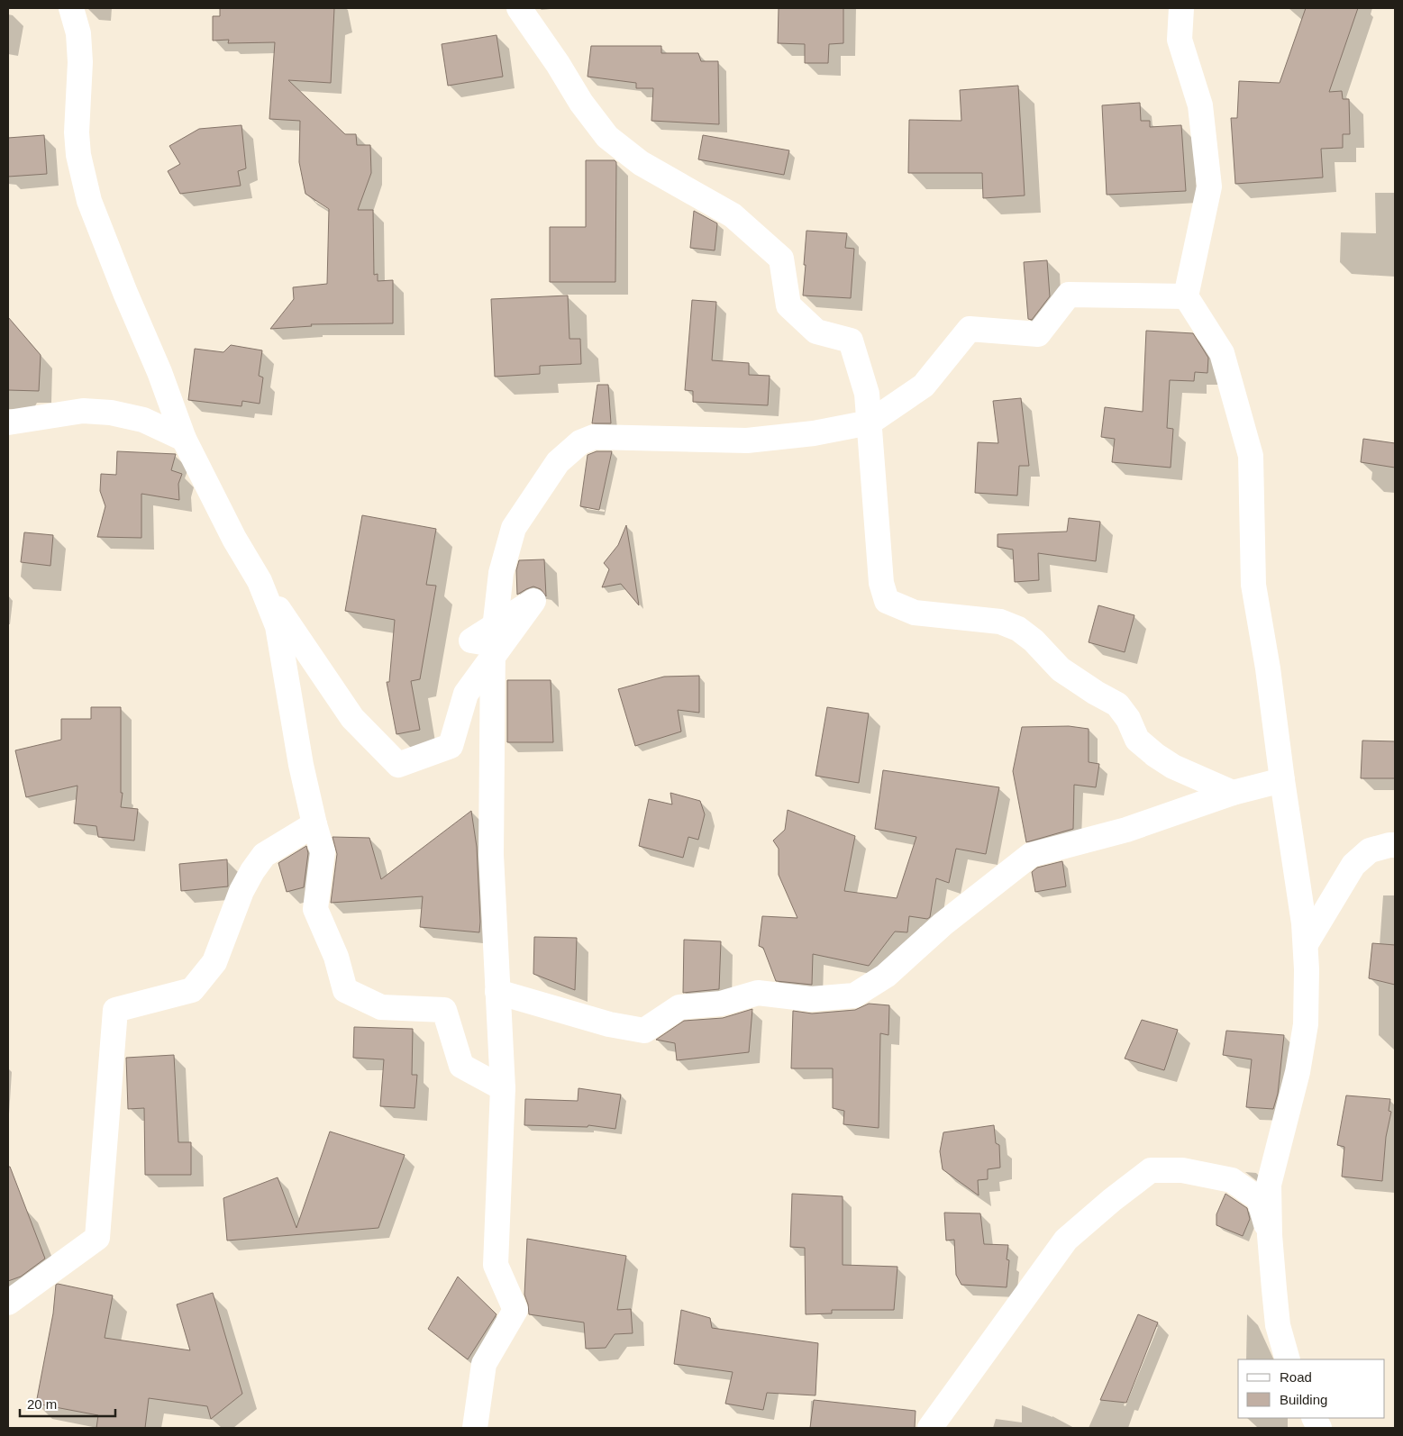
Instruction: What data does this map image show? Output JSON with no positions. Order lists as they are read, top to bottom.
{
  "legend": ["Road", "Building"],
  "scale_bar": "20 m"
}
